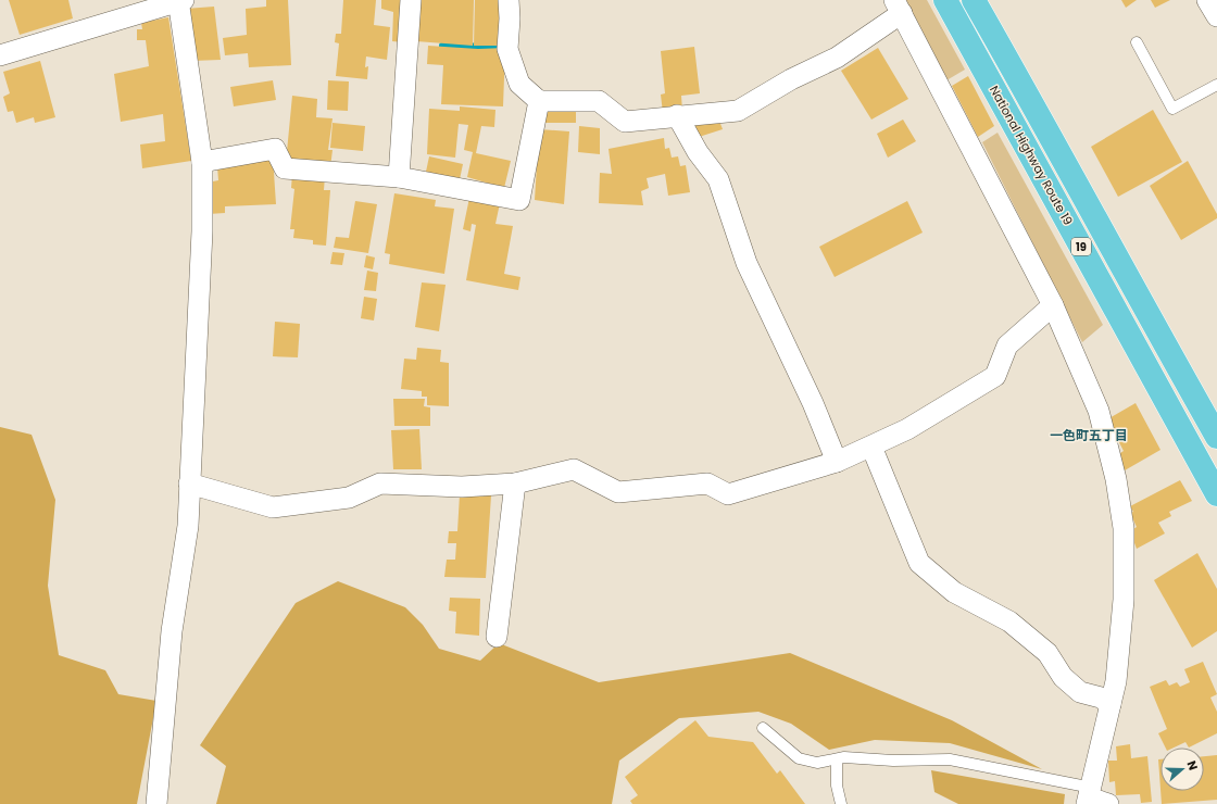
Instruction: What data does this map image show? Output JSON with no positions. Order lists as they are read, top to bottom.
{
  "streets": {
    "highway": ["National Highway Route 19", "19"]
  },
  "districts": ["一色町五丁目"],
  "north": "right"
}
